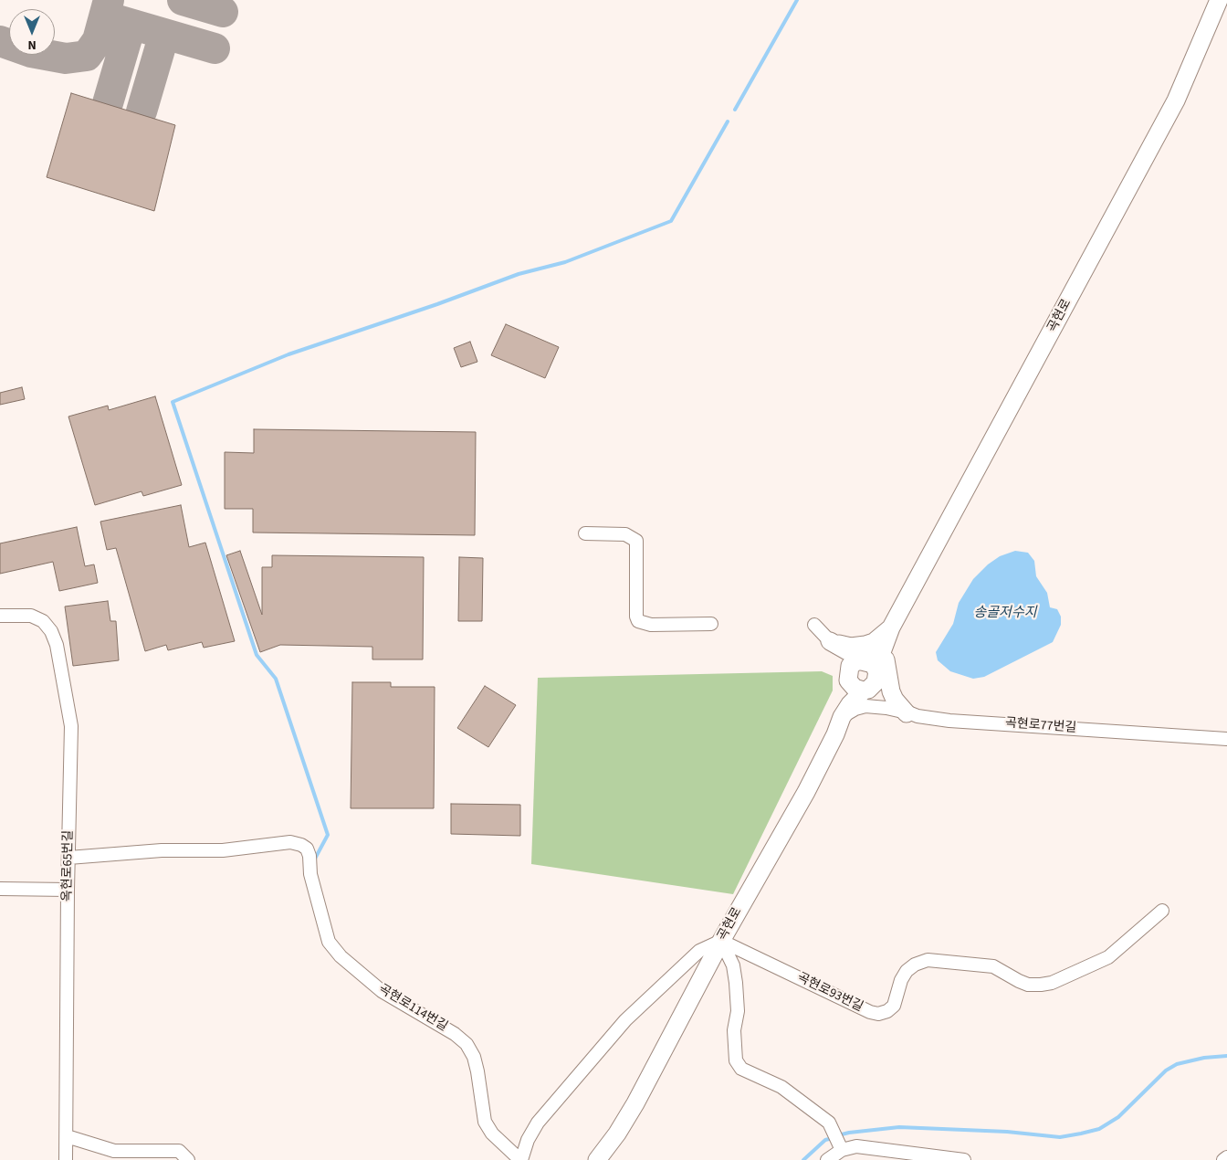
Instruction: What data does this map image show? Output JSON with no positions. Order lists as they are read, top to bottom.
{
  "streets": {
    "main road": ["곡현로"],
    "street": [
      "곡현로77번길",
      "옥현로65번길",
      "곡현로93번길",
      "곡현로114번길"
    ]
  },
  "crossings": [
    ["곡현로", "곡현로93번길"],
    ["옥현로65번길", "곡현로114번길"]
  ],
  "water": ["송골저수지"],
  "north": "bottom"
}
